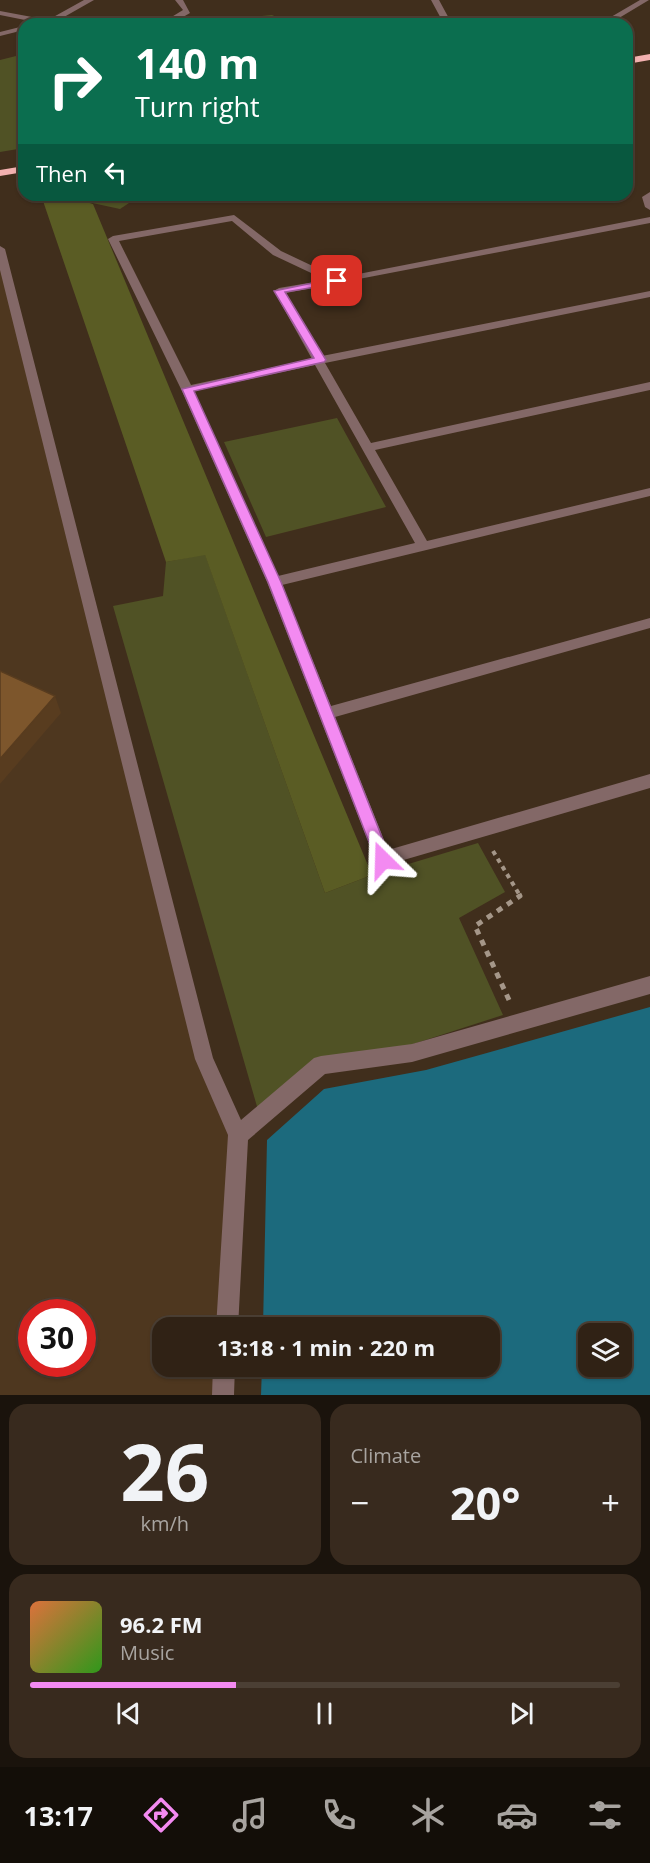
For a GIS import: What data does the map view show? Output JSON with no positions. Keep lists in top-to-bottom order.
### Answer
{
  "page": {
    "turn": ["140 m", "Turn right"],
    "then": "Then",
    "limit": "30",
    "trip": "13:18 · 1 min · 220 m",
    "tile": [
      ["26", "km/h"],
      "Climate"
    ],
    "heat": ["−", "20°", "+"],
    "song": ["96.2 FM", "Music"],
    "tabs": "13:17"
  }
}
